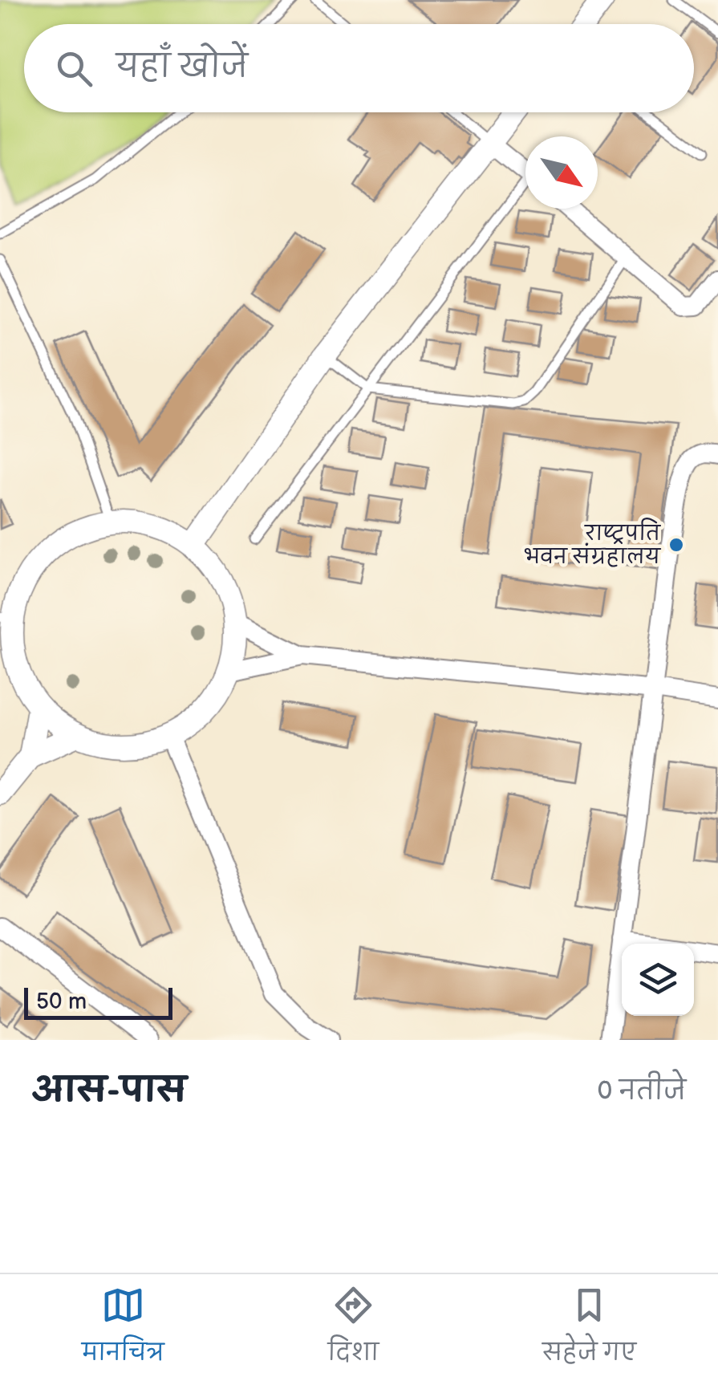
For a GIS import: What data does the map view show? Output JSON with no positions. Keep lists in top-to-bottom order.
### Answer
{
  "places": ["राष्ट्रपति भवन संग्रहालय"],
  "scale_bar": "50 m",
  "north": "bottom right",
  "page": {
    "search": "यहाँ खोजें",
    "scale": "50 m",
    "heading": ["आस-पास", "0 नतीजे"],
    "nav": ["मानचित्र", "दिशा", "सहेजे गए"]
  }
}
